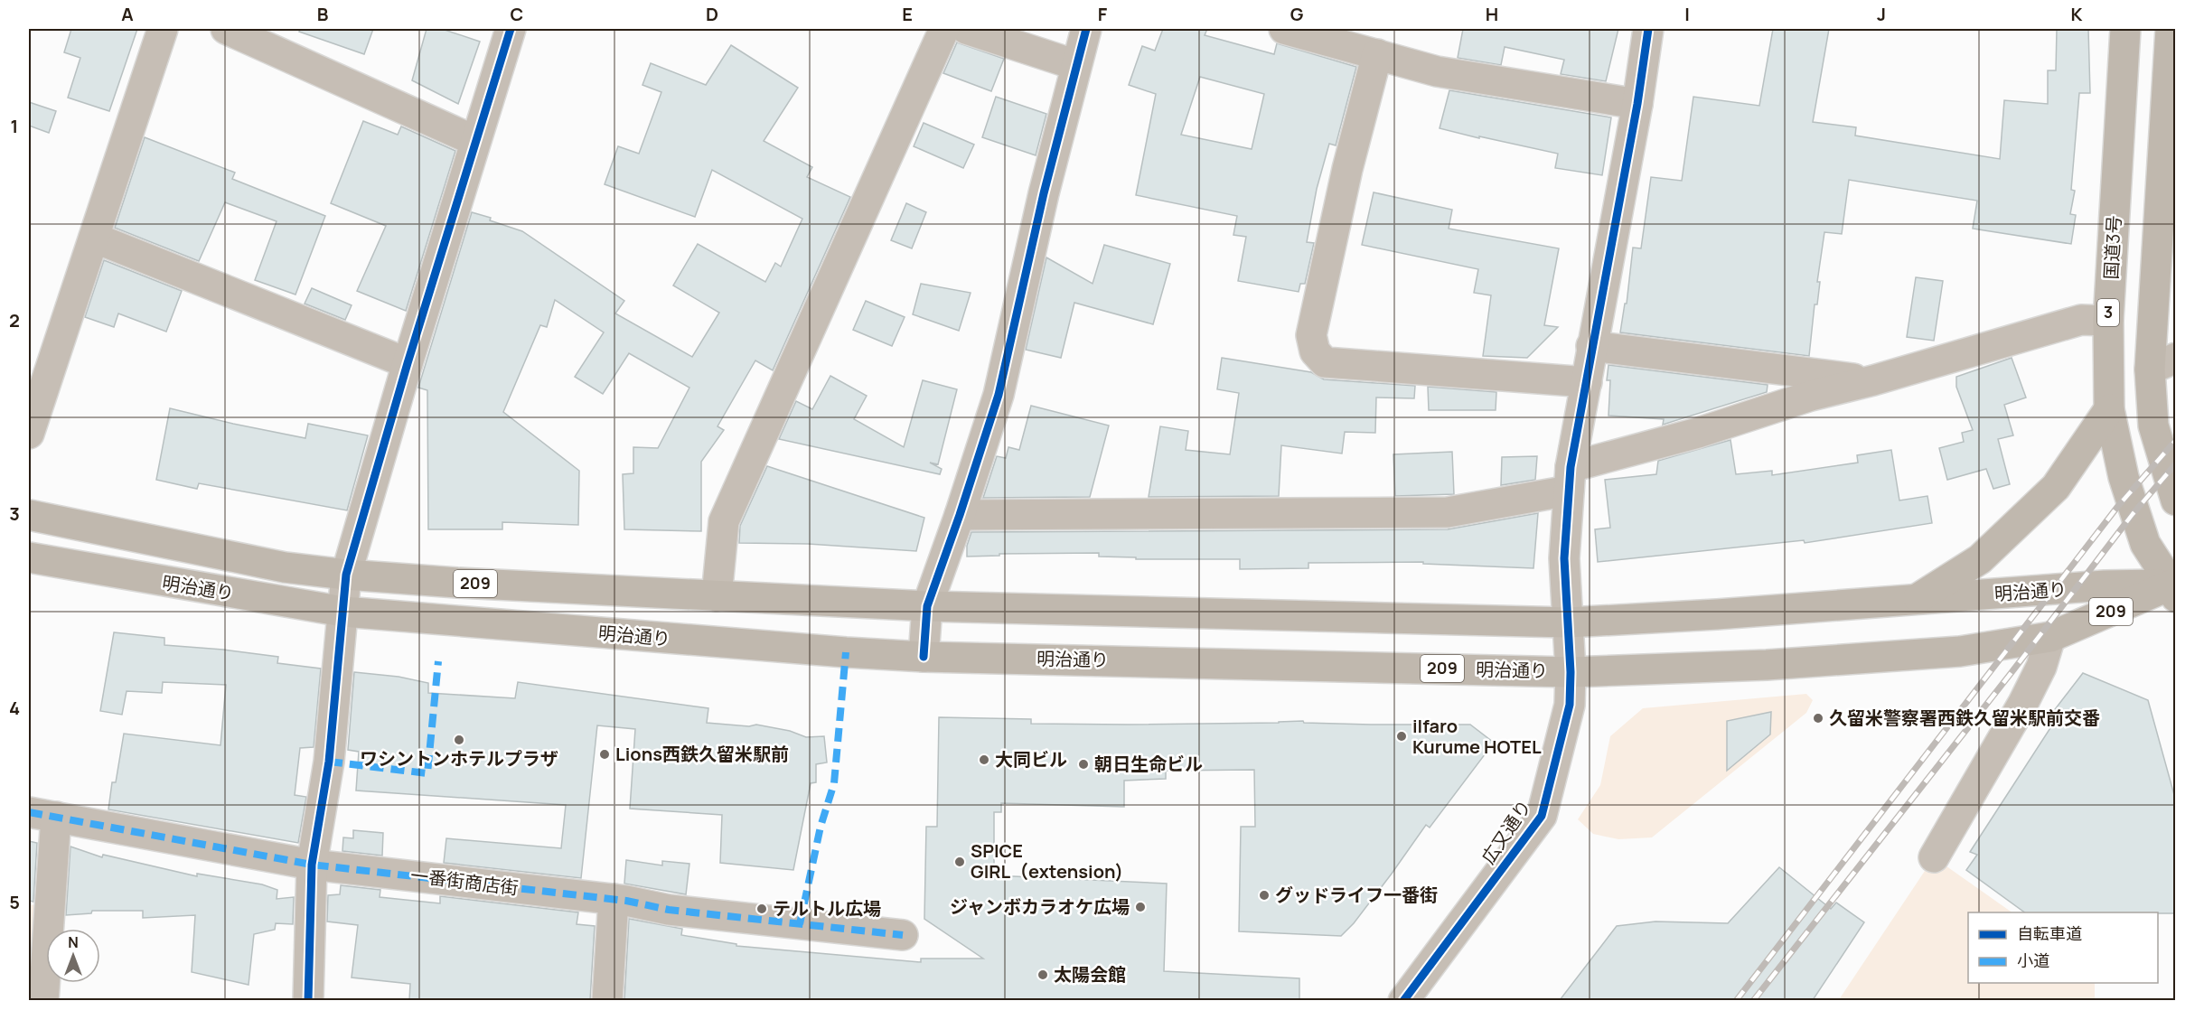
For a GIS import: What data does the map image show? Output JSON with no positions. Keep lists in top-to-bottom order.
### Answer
{
  "streets": {
    "highway": [
      "国道3号",
      "3",
      "209",
      "明治通り"
    ],
    "street": ["広又通り", "一番街商店街"]
  },
  "crossings": [
    ["国道3号", "明治通り"],
    ["明治通り", "広又通り"]
  ],
  "places": [
    "久留米警察署西鉄久留米駅前交番",
    "ilfaro Kurume HOTEL",
    "ワシントンホテルプラザ",
    "Lions西鉄久留米駅前",
    "大同ビル",
    "朝日生命ビル",
    "SPICE GIRL（extension)",
    "グッドライフ一番街",
    "ジャンボカラオケ広場",
    "テルトル広場",
    "太陽会館"
  ],
  "legend": ["自転車道", "小道"],
  "north": "top",
  "grid": {
    "columns": [
      "A",
      "B",
      "C",
      "D",
      "E",
      "F",
      "G",
      "H",
      "I",
      "J",
      "K"
    ],
    "rows": [
      "1",
      "2",
      "3",
      "4",
      "5"
    ]
  }
}
